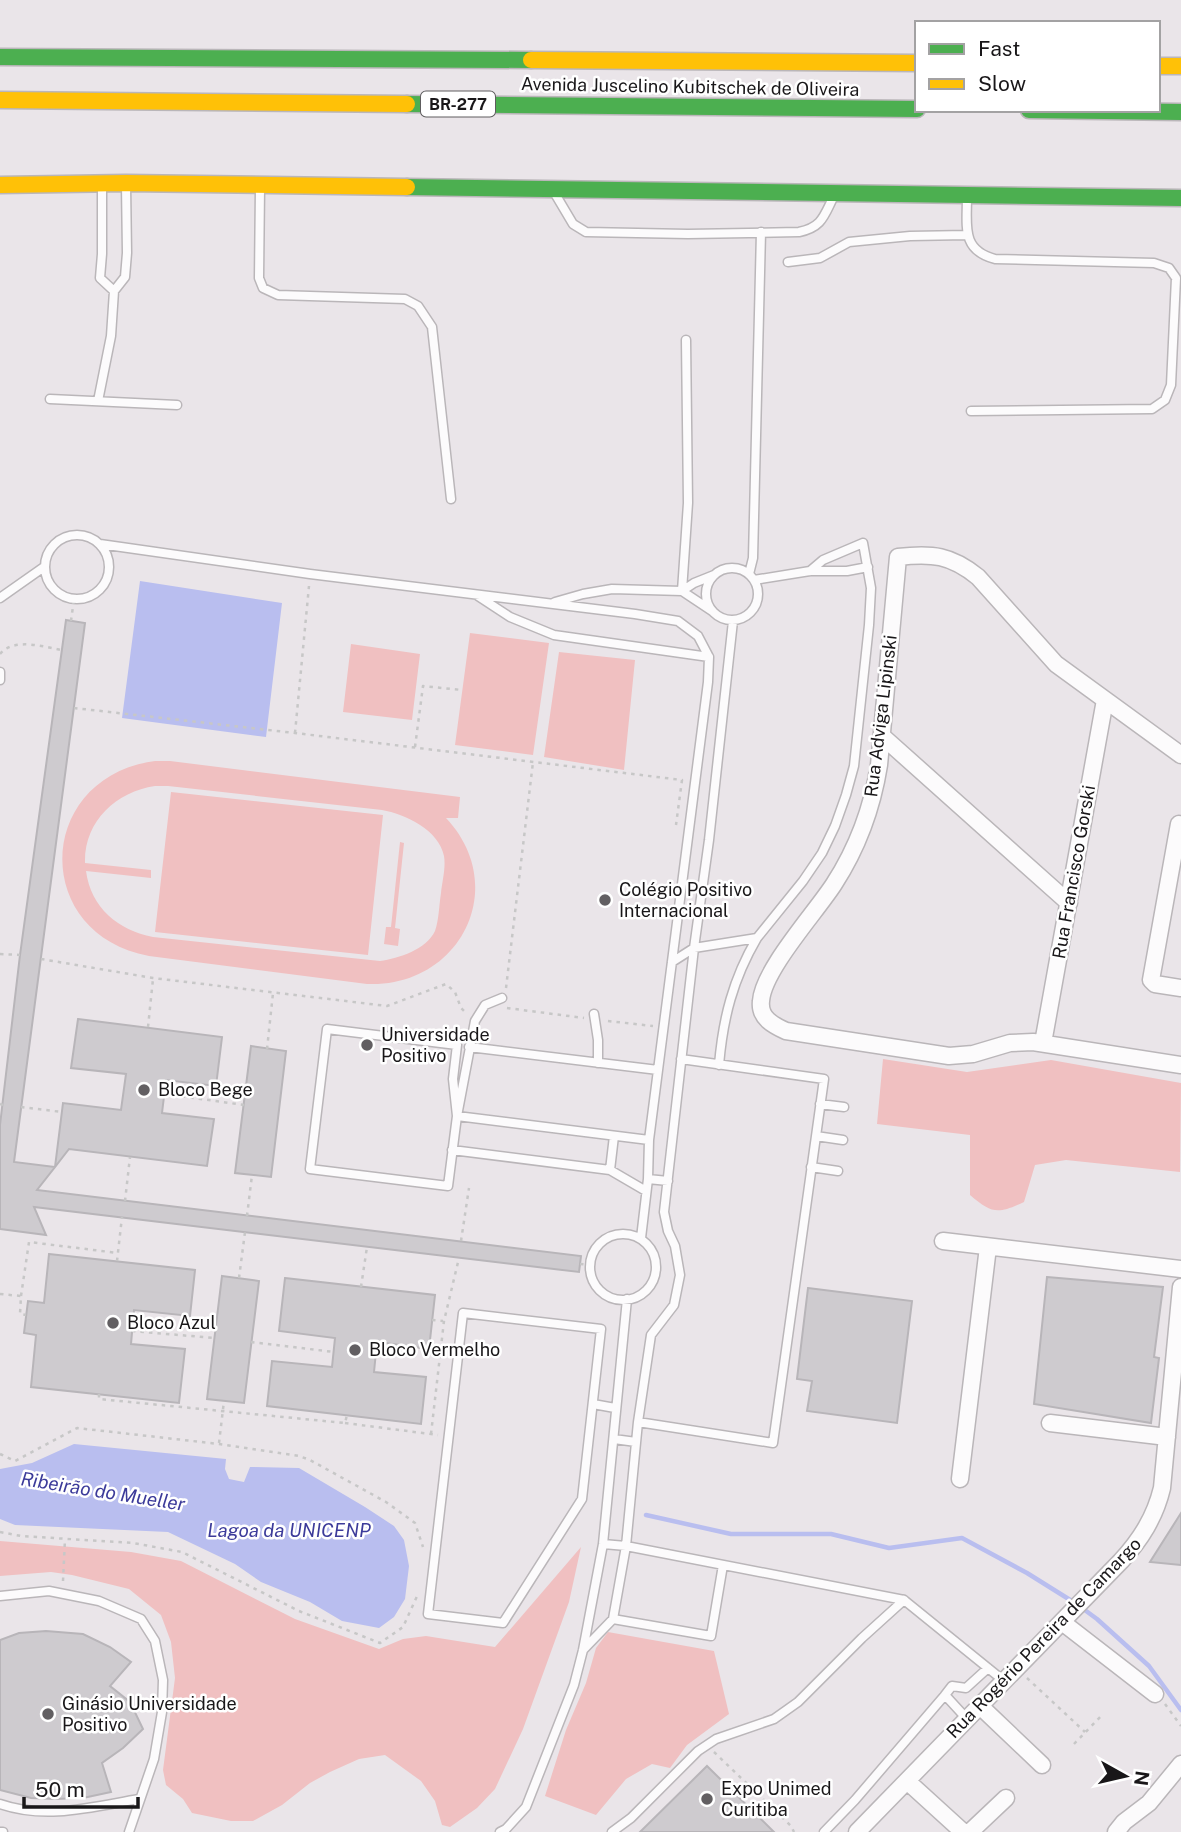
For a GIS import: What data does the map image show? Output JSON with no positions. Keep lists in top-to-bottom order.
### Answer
{
  "streets": {
    "main road": ["Avenida Juscelino Kubitschek de Oliveira", "BR-277"],
    "street": ["Rua Adviga Lipinski", "Rua Francisco Gorski", "Rua Rogério Pereira de Camargo"]
  },
  "crossings": [
    ["Rua Adviga Lipinski", "Rua Francisco Gorski"]
  ],
  "water": ["Ribeirão do Mueller", "Lagoa da UNICENP"],
  "places": [
    "Colégio Positivo Internacional",
    "Universidade Positivo",
    "Bloco Bege",
    "Bloco Azul",
    "Bloco Vermelho",
    "Ginásio Universidade Positivo",
    "Expo Unimed Curitiba"
  ],
  "legend": ["Fast", "Slow"],
  "scale_bar": "50 m",
  "north": "right"
}
